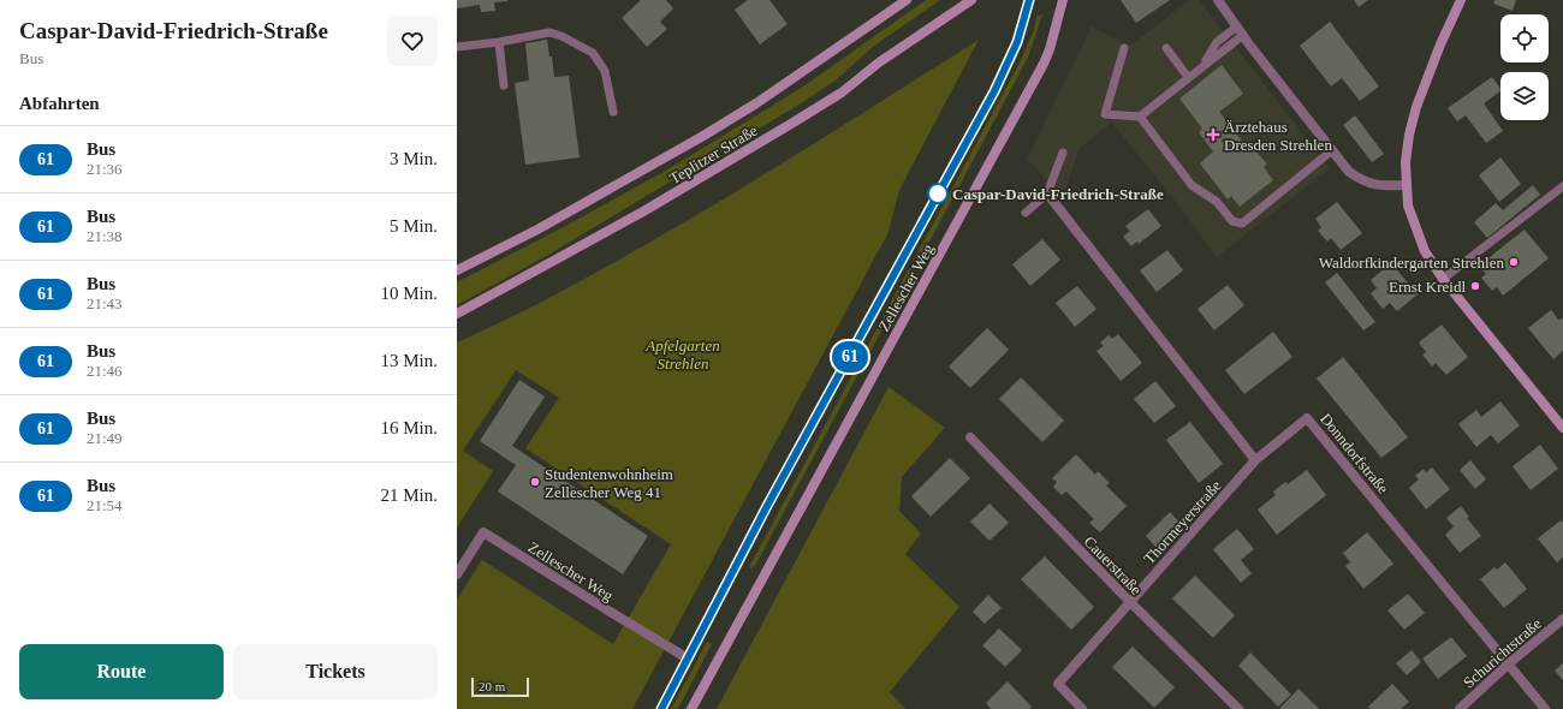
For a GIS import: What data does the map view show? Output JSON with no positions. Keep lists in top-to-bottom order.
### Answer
{
  "streets": {
    "main road": ["Teplitzer Straße", "Zellescher Weg"],
    "street": [
      "Donndorfstraße",
      "Thormeyerstraße",
      "Cauerstraße",
      "Schurichtstraße"
    ]
  },
  "crossings": [
    ["Donndorfstraße", "Thormeyerstraße"],
    ["Donndorfstraße", "Schurichtstraße"],
    ["Thormeyerstraße", "Cauerstraße"]
  ],
  "parks": ["Apfelgarten Strehlen"],
  "places": {
    "health": ["Ärztehaus Dresden Strehlen"],
    "other": [
      "Caspar-David-Friedrich-Straße",
      "Waldorfkindergarten Strehlen",
      "Ernst Kreidl",
      "Studentenwohnheim Zellescher Weg 41"
    ]
  },
  "lines": ["bus line 61"],
  "scale_bar": "20 m",
  "page": {
    "heading": [
      ["Caspar-David-Friedrich-Straße", "Bus"],
      "Abfahrten"
    ],
    "on_map": "61",
    "list": [
      {
        "mark": "61",
        "name": "Bus",
        "note": "21:36",
        "value": "3 Min."
      },
      {
        "mark": "61",
        "name": "Bus",
        "note": "21:38",
        "value": "5 Min."
      },
      {
        "mark": "61",
        "name": "Bus",
        "note": "21:43",
        "value": "10 Min."
      },
      {
        "mark": "61",
        "name": "Bus",
        "note": "21:46",
        "value": "13 Min."
      },
      {
        "mark": "61",
        "name": "Bus",
        "note": "21:49",
        "value": "16 Min."
      },
      {
        "mark": "61",
        "name": "Bus",
        "note": "21:54",
        "value": "21 Min."
      }
    ],
    "buttons": ["Route", "Tickets"],
    "scale": "20 m"
  }
}
